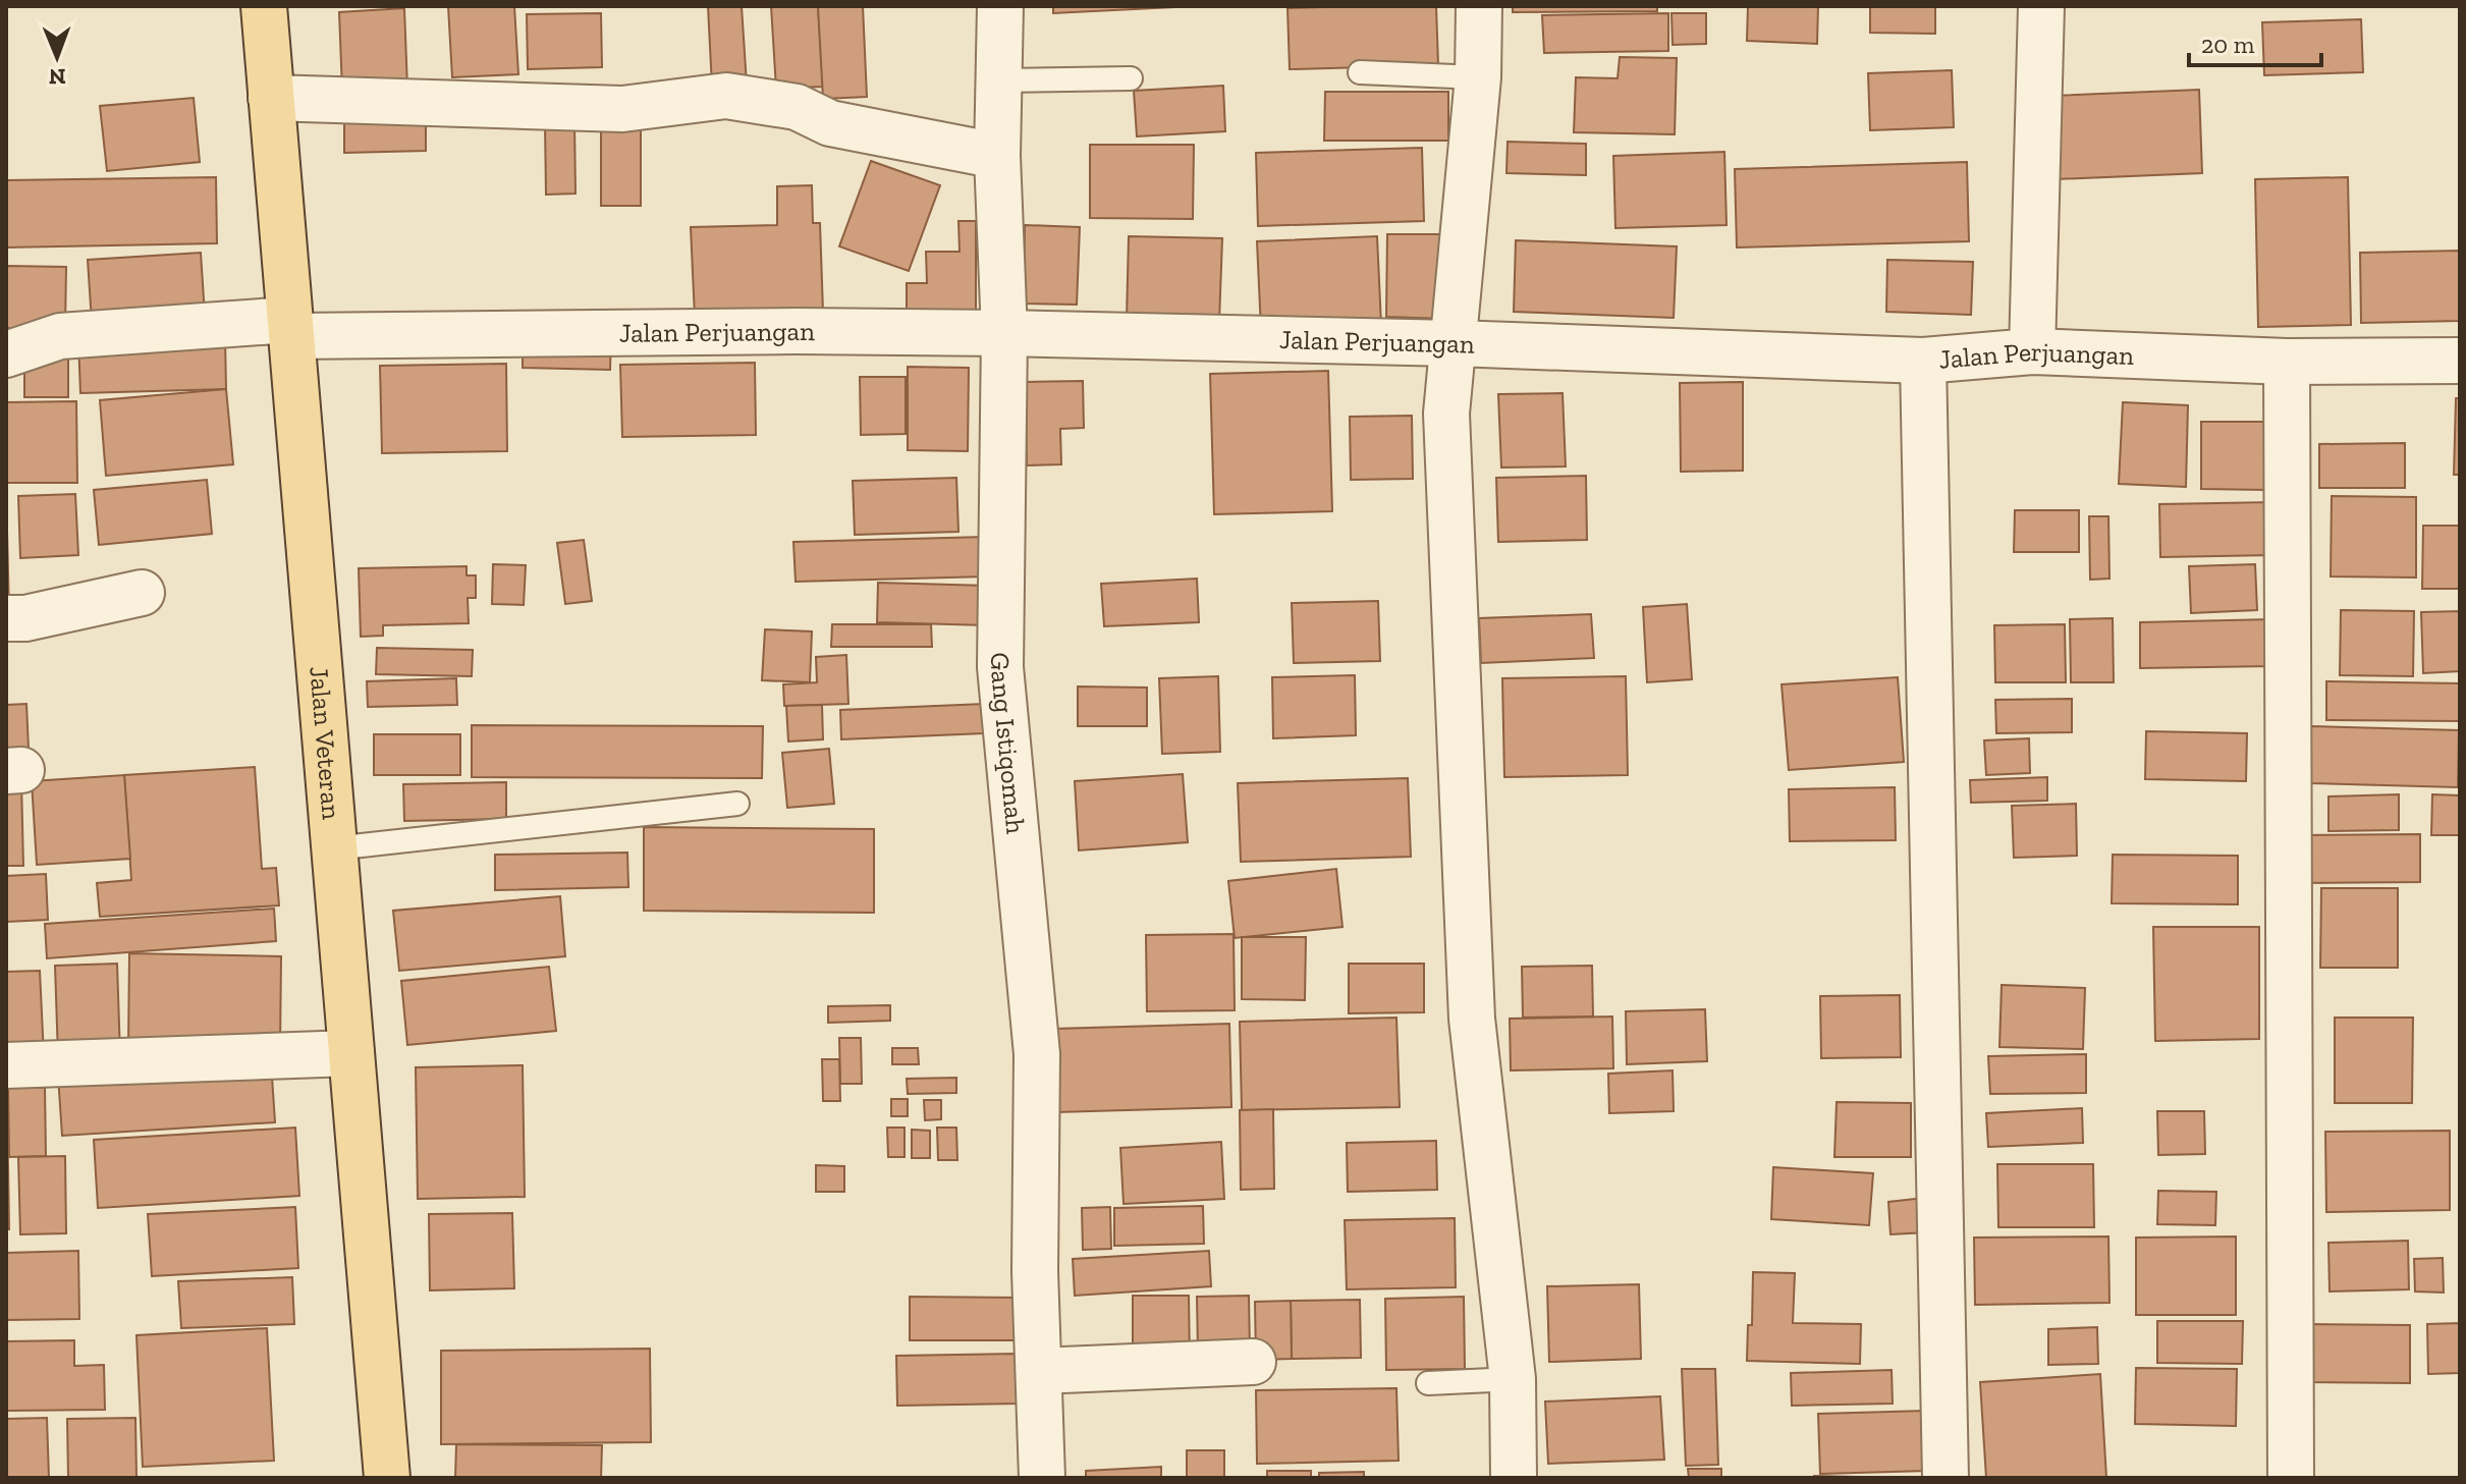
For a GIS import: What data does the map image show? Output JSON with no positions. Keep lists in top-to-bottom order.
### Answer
{
  "streets": {
    "main road": ["Jalan Veteran"],
    "street": ["Jalan Perjuangan", "Gang Istiqomah"]
  },
  "crossings": [
    ["Jalan Perjuangan", "Jalan Veteran"],
    ["Jalan Perjuangan", "Gang Istiqomah"]
  ],
  "scale_bar": "20 m",
  "north": "bottom"
}
